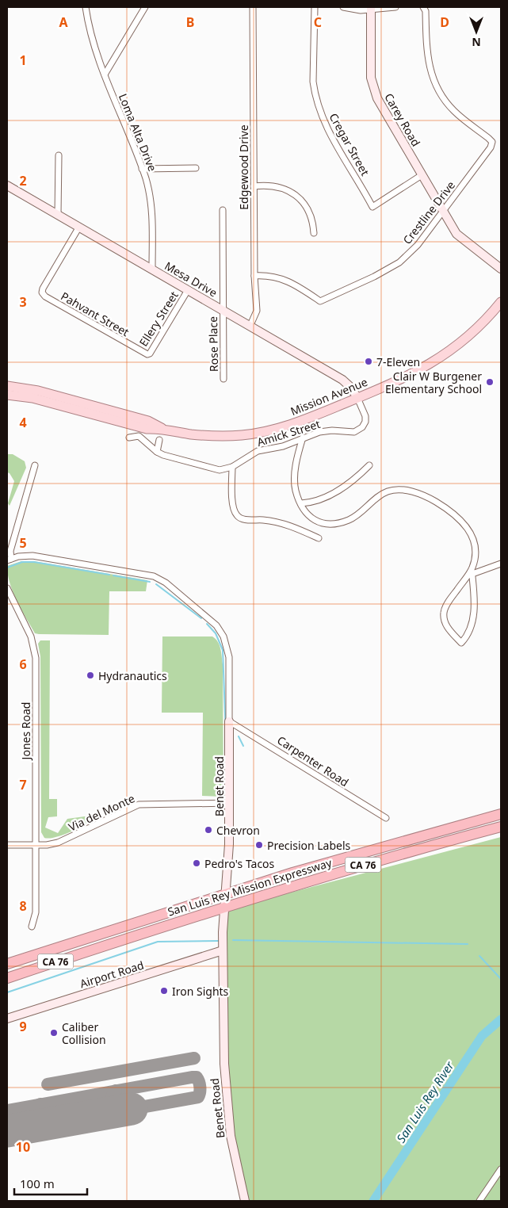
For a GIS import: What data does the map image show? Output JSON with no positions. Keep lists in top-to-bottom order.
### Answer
{
  "streets": {
    "highway": ["CA 76", "San Luis Rey Mission Expressway"],
    "main road": [
      "Carey Road",
      "Mesa Drive",
      "Mission Avenue",
      "Benet Road",
      "Airport Road"
    ],
    "street": [
      "Loma Alta Drive",
      "Cregar Street",
      "Edgewood Drive",
      "Crestline Drive",
      "Pahvant Street",
      "Ellery Street",
      "Rose Place",
      "Amick Street",
      "Jones Road",
      "Carpenter Road",
      "Via del Monte"
    ]
  },
  "crossings": [
    ["Carey Road", "Cregar Street"],
    ["Carey Road", "Crestline Drive"],
    ["Loma Alta Drive", "Mesa Drive"],
    ["Edgewood Drive", "Crestline Drive"],
    ["Edgewood Drive", "Mesa Drive"],
    ["Mesa Drive", "Pahvant Street"],
    ["Mesa Drive", "Ellery Street"],
    ["Mesa Drive", "Rose Place"],
    ["Mesa Drive", "Mission Avenue"],
    ["Mesa Drive", "Amick Street"],
    ["Pahvant Street", "Ellery Street"],
    ["Mission Avenue", "Amick Street"],
    ["Jones Road", "Via del Monte"],
    ["Carpenter Road", "Benet Road"],
    ["Benet Road", "Via del Monte"],
    ["Benet Road", "San Luis Rey Mission Expressway"],
    ["Benet Road", "Airport Road"]
  ],
  "water": ["San Luis Rey River"],
  "places": [
    "7-Eleven",
    "Clair W Burgener Elementary School",
    "Hydranautics",
    "Chevron",
    "Precision Labels",
    "Pedro's Tacos",
    "Iron Sights",
    "Caliber Collision"
  ],
  "scale_bar": "100 m",
  "north": "bottom",
  "grid": {
    "columns": [
      "A",
      "B",
      "C",
      "D"
    ],
    "rows": [
      "1",
      "2",
      "3",
      "4",
      "5",
      "6",
      "7",
      "8",
      "9",
      "10"
    ]
  }
}
